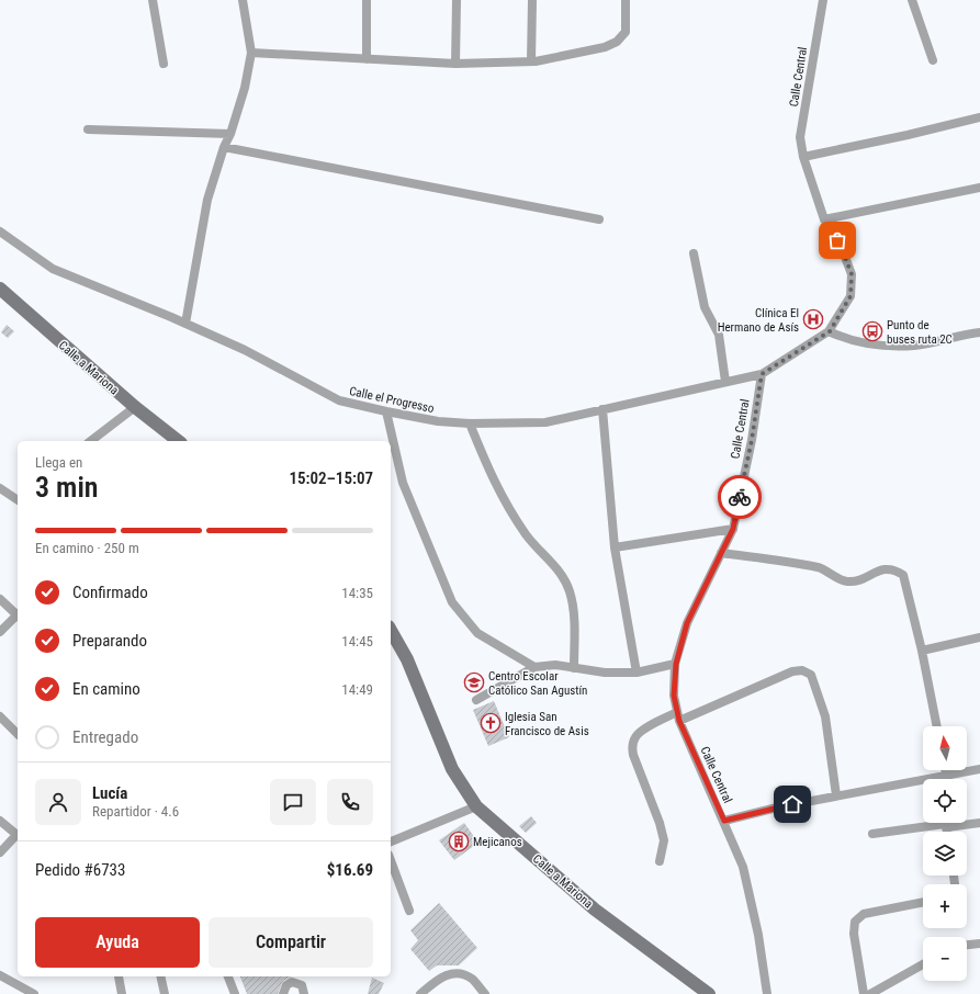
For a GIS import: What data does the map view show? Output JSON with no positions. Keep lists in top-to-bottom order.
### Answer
{
  "streets": {
    "main road": ["Calle a Mariona"],
    "street": ["Calle Central", "Calle el Progresso"]
  },
  "crossings": [
    ["Calle Central", "Calle el Progresso"]
  ],
  "places": {
    "hospital": ["Clínica El Hermano de Asís"],
    "bus stop": ["Punto de buses ruta 2C"],
    "school or university": ["Centro Escolar Católico San Agustín"],
    "church": ["Iglesia San Francisco de Asis"],
    "building": ["Mejicanos"]
  },
  "north": "top",
  "page": {
    "heading": ["3 min", "Llega en", "15:02–15:07"],
    "panel": [
      "Lucía",
      "Repartidor · 4.6",
      "Pedido #6733",
      "$16.69"
    ],
    "bar": "En camino · 250 m",
    "list": [
      ["Confirmado", "14:35"],
      ["Preparando", "14:45"],
      ["En camino", "14:49"],
      "Entregado"
    ],
    "map_buttons": ["+", "−"],
    "buttons": ["Ayuda", "Compartir"]
  }
}
